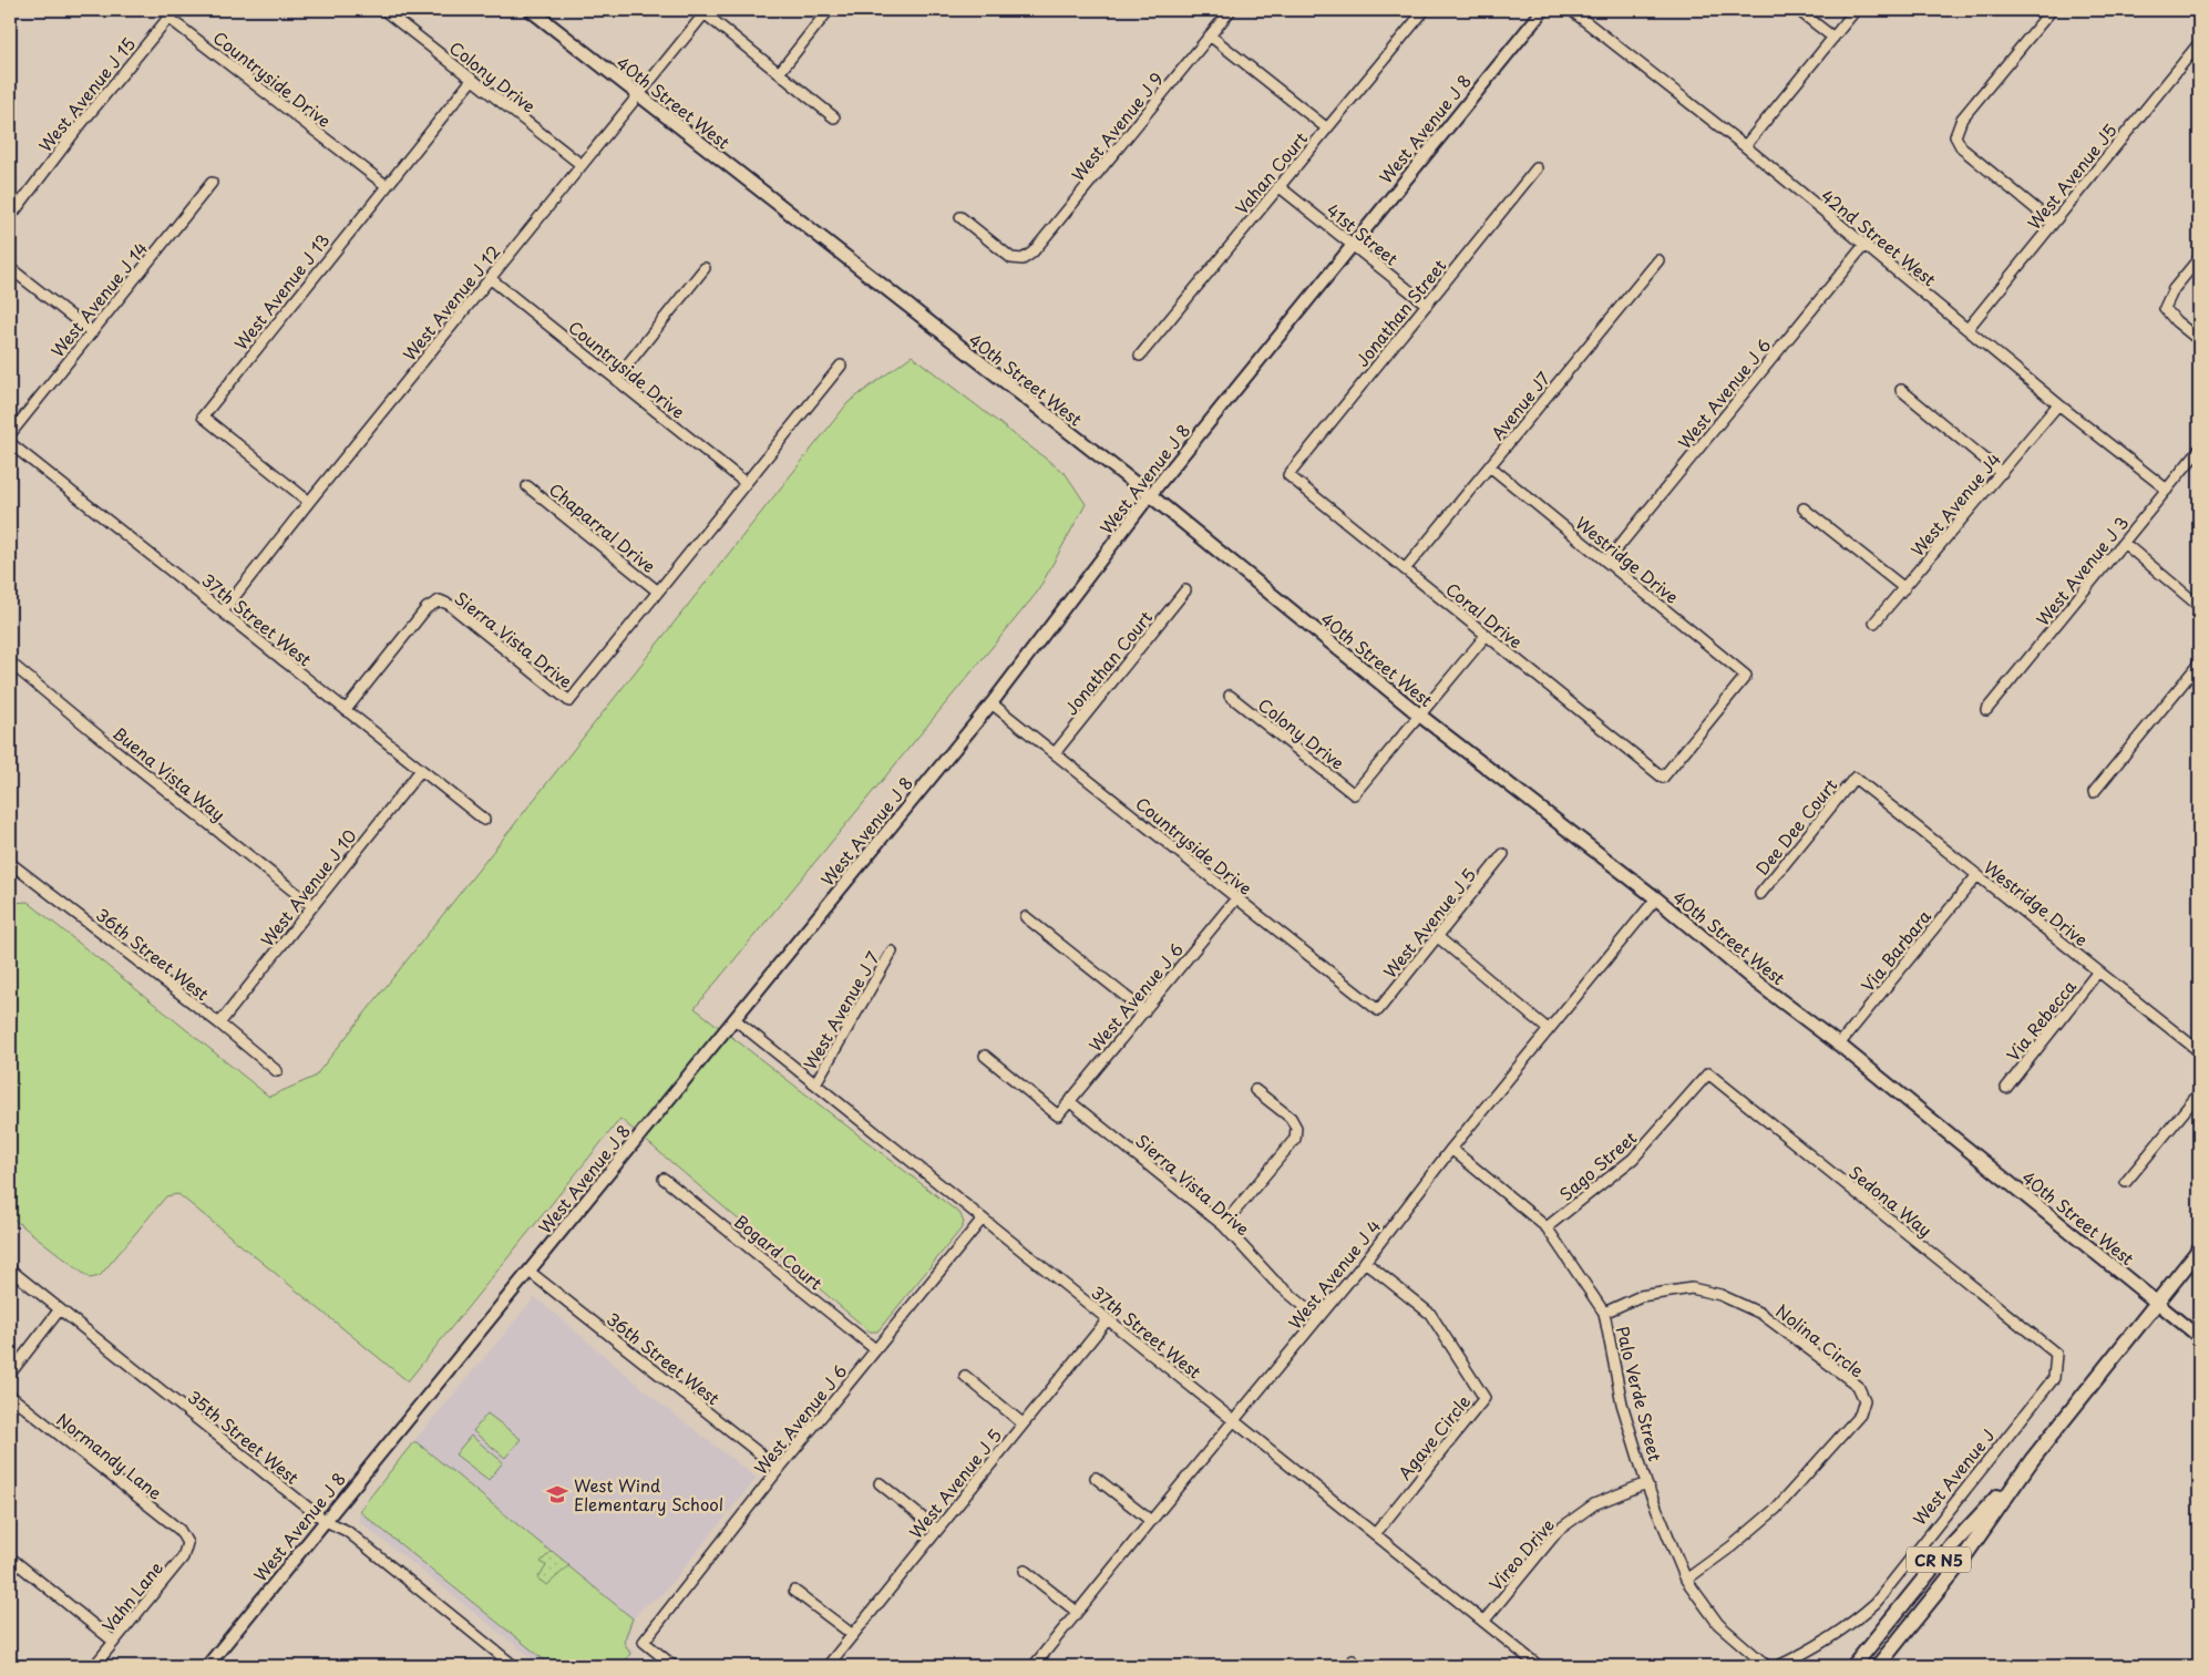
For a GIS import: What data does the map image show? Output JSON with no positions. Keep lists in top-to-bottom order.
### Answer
{
  "streets": {
    "main road": ["40th Street West", "CR N5"],
    "street": [
      "Colony Drive",
      "Countryside Drive",
      "West Avenue J 15",
      "West Avenue J 9",
      "West Avenue J 8",
      "Vahan Court",
      "West Avenue J5",
      "41st Street",
      "42nd Street West",
      "West Avenue J 13",
      "West Avenue J 14",
      "West Avenue J 12",
      "Jonathan Street",
      "West Avenue J 6",
      "Avenue J7",
      "West Avenue J4",
      "Chaparral Drive",
      "Westridge Drive",
      "West Avenue J 3",
      "Coral Drive",
      "37th Street West",
      "Sierra Vista Drive",
      "Jonathan Court",
      "Buena Vista Way",
      "Dee Dee Court",
      "West Avenue J 10",
      "West Avenue J 5",
      "Via Barbara",
      "36th Street West",
      "West Avenue J 7",
      "Via Rebecca",
      "Sago Street",
      "Sedona Way",
      "Bogard Court",
      "West Avenue J 4",
      "Nolina Circle",
      "Palo Verde Street",
      "35th Street West",
      "Agave Circle",
      "Normandy Lane",
      "West Avenue J",
      "Vireo Drive",
      "Vahn Lane"
    ]
  },
  "crossings": [
    ["Colony Drive", "40th Street West"],
    ["Colony Drive", "West Avenue J 13"],
    ["Colony Drive", "West Avenue J 12"],
    ["Countryside Drive", "West Avenue J 15"],
    ["Countryside Drive", "West Avenue J 8"],
    ["Countryside Drive", "West Avenue J 13"],
    ["Countryside Drive", "West Avenue J 12"],
    ["Countryside Drive", "West Avenue J 6"],
    ["Countryside Drive", "Jonathan Court"],
    ["Countryside Drive", "West Avenue J 5"],
    ["40th Street West", "West Avenue J 8"],
    ["40th Street West", "West Avenue J 12"],
    ["40th Street West", "Via Barbara"],
    ["40th Street West", "West Avenue J 4"],
    ["West Avenue J 8", "41st Street"],
    ["West Avenue J 8", "37th Street West"],
    ["West Avenue J 8", "36th Street West"],
    ["West Avenue J 8", "35th Street West"],
    ["Vahan Court", "41st Street"],
    ["West Avenue J5", "42nd Street West"],
    ["41st Street", "Jonathan Street"],
    ["42nd Street West", "West Avenue J 6"],
    ["42nd Street West", "West Avenue J4"],
    ["42nd Street West", "West Avenue J 3"],
    ["West Avenue J 13", "West Avenue J 12"],
    ["West Avenue J 12", "37th Street West"],
    ["Jonathan Street", "Coral Drive"],
    ["West Avenue J 6", "Westridge Drive"],
    ["West Avenue J 6", "37th Street West"],
    ["West Avenue J 6", "Sierra Vista Drive"],
    ["West Avenue J 6", "36th Street West"],
    ["West Avenue J 6", "Bogard Court"],
    ["Avenue J7", "Westridge Drive"],
    ["Avenue J7", "Coral Drive"],
    ["Chaparral Drive", "Sierra Vista Drive"],
    ["Westridge Drive", "Coral Drive"],
    ["Westridge Drive", "Dee Dee Court"],
    ["Westridge Drive", "Via Barbara"],
    ["Westridge Drive", "Via Rebecca"],
    ["37th Street West", "Sierra Vista Drive"],
    ["37th Street West", "West Avenue J 10"],
    ["37th Street West", "West Avenue J 5"],
    ["37th Street West", "West Avenue J 7"],
    ["37th Street West", "West Avenue J 4"],
    ["37th Street West", "Agave Circle"],
    ["37th Street West", "Vireo Drive"],
    ["Sierra Vista Drive", "West Avenue J 4"],
    ["Buena Vista Way", "West Avenue J 10"],
    ["West Avenue J 10", "36th Street West"],
    ["Sago Street", "Sedona Way"],
    ["Sago Street", "Palo Verde Street"],
    ["Sedona Way", "West Avenue J"],
    ["West Avenue J 4", "Palo Verde Street"],
    ["West Avenue J 4", "Agave Circle"],
    ["Nolina Circle", "Palo Verde Street"],
    ["Palo Verde Street", "Vireo Drive"],
    ["Normandy Lane", "Vahn Lane"]
  ],
  "places": {
    "school or university": ["West Wind Elementary School"]
  }
}
